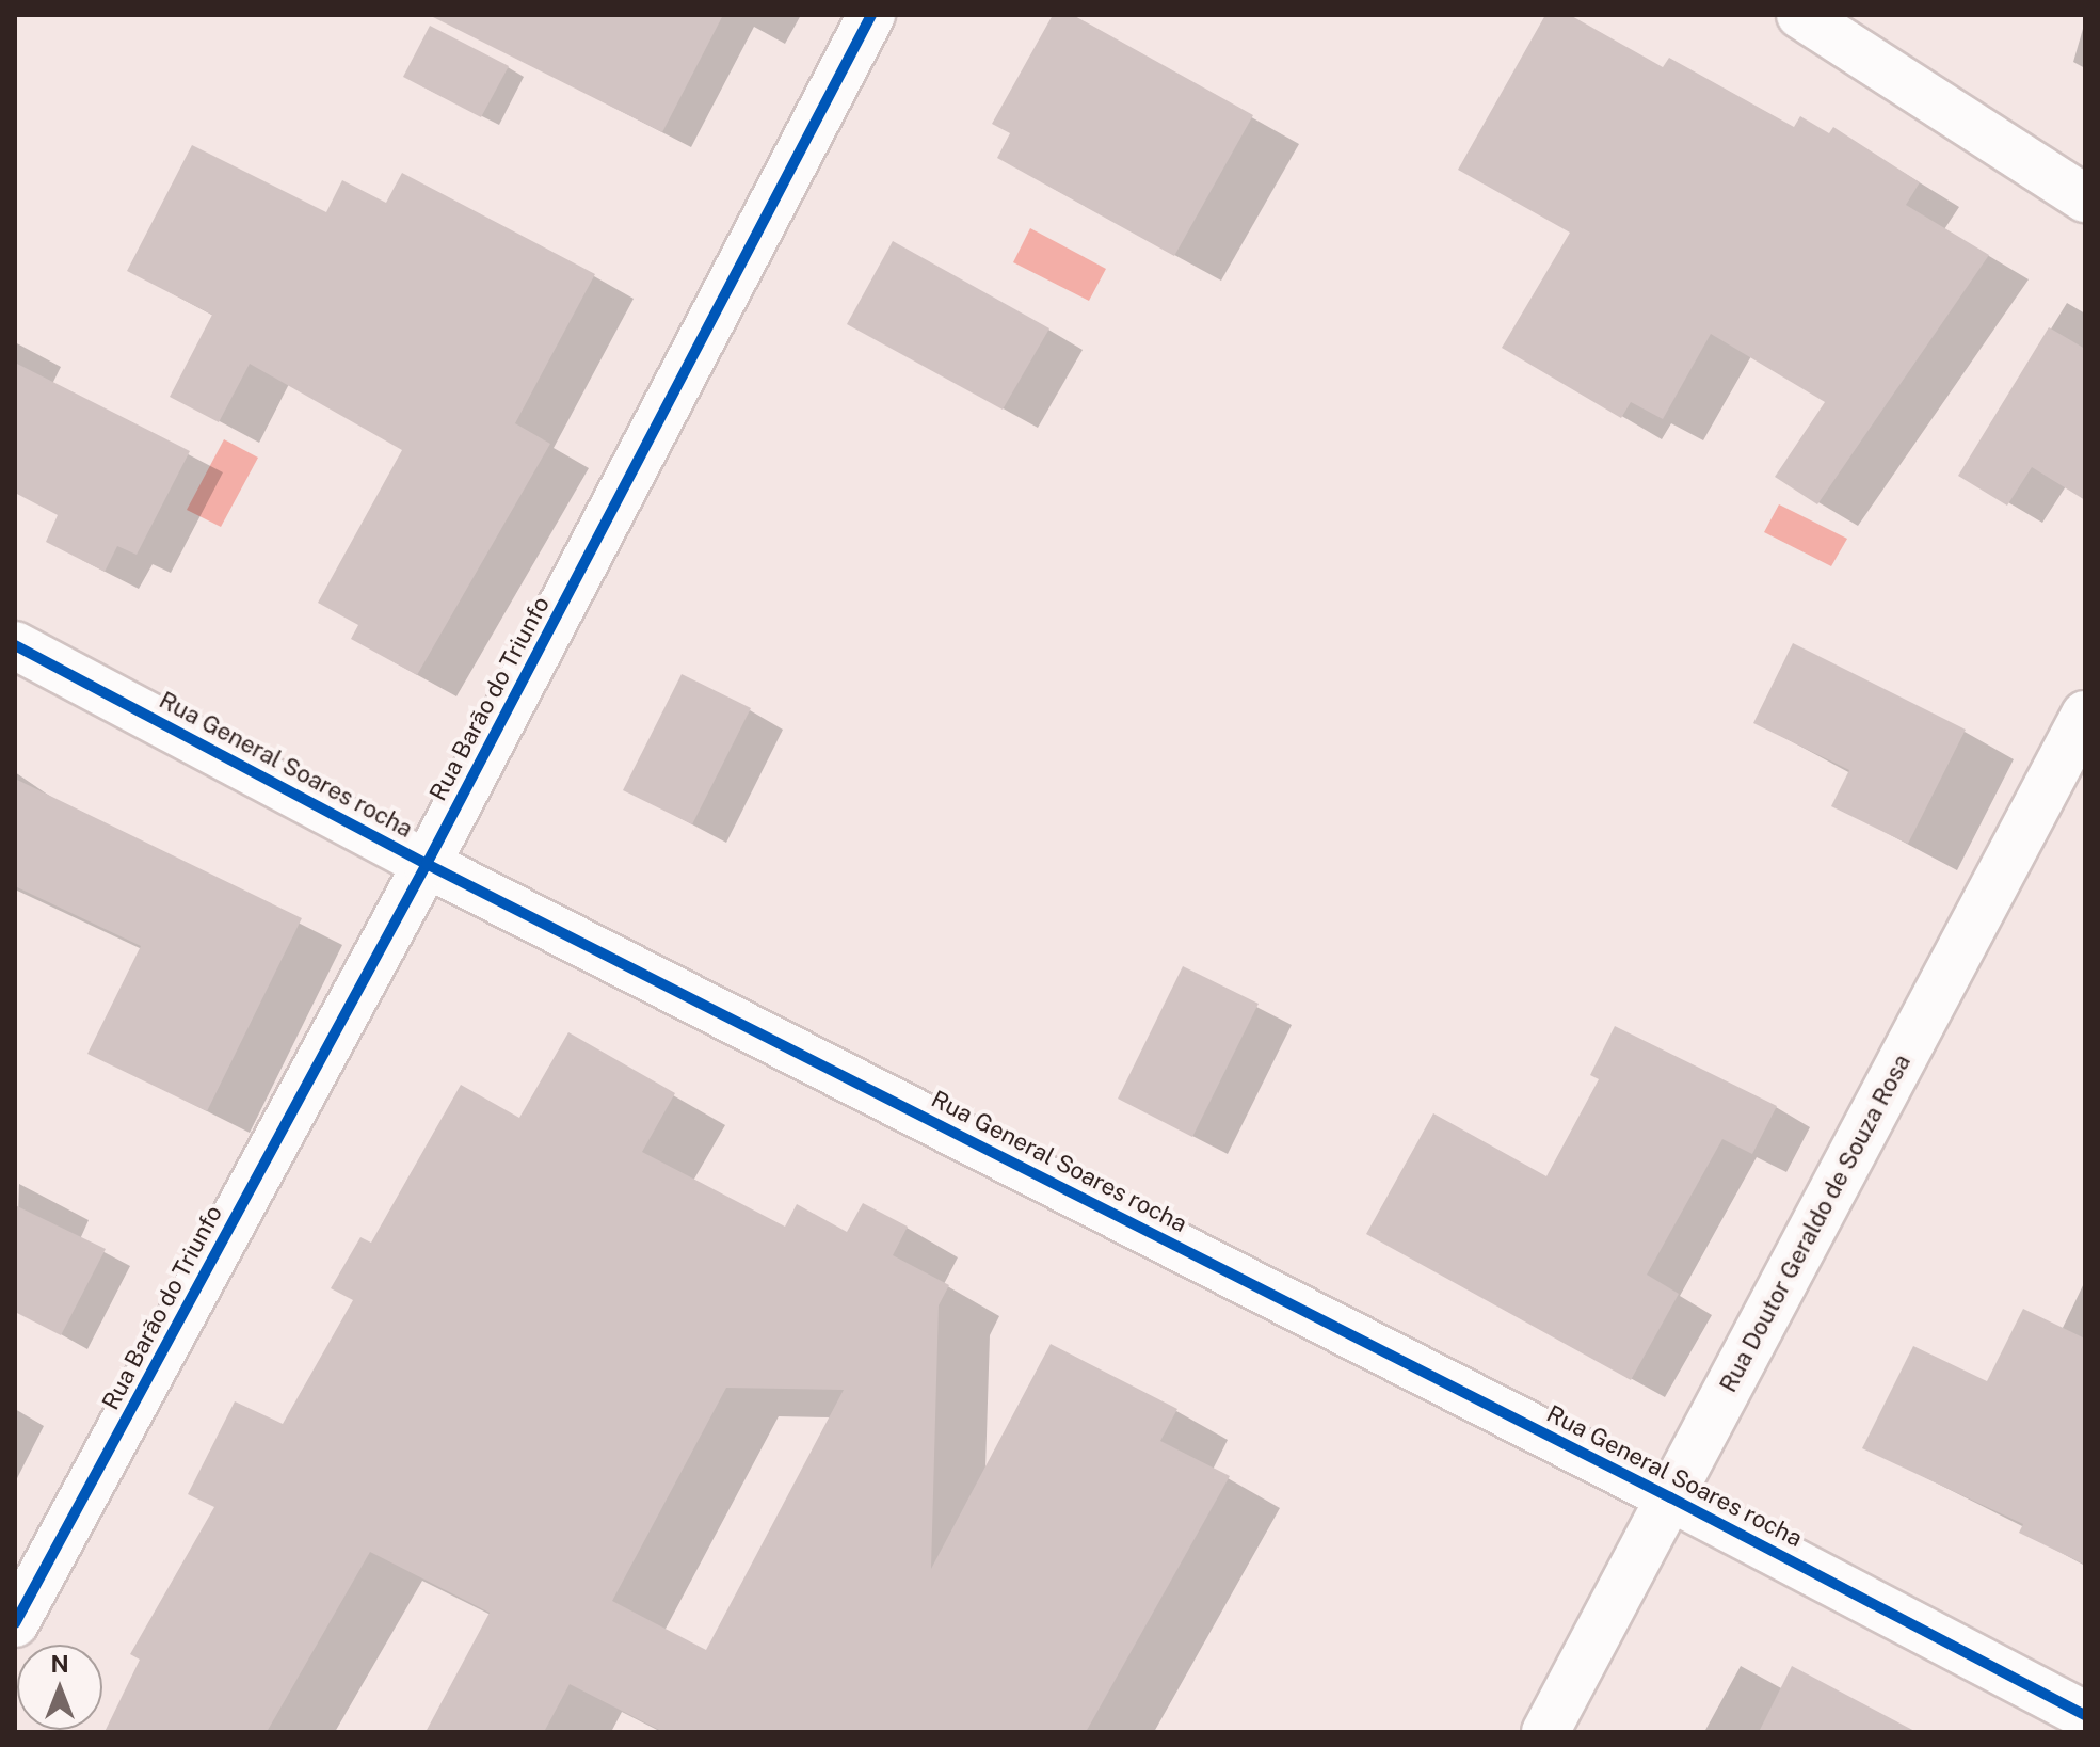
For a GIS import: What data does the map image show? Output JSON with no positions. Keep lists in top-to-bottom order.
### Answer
{
  "streets": {
    "street": ["Rua Barão do Triunfo", "Rua General Soares rocha", "Rua Doutor Geraldo de Souza Rosa"]
  },
  "crossings": [
    ["Rua Barão do Triunfo", "Rua General Soares rocha"],
    ["Rua General Soares rocha", "Rua Doutor Geraldo de Souza Rosa"]
  ],
  "north": "top"
}
